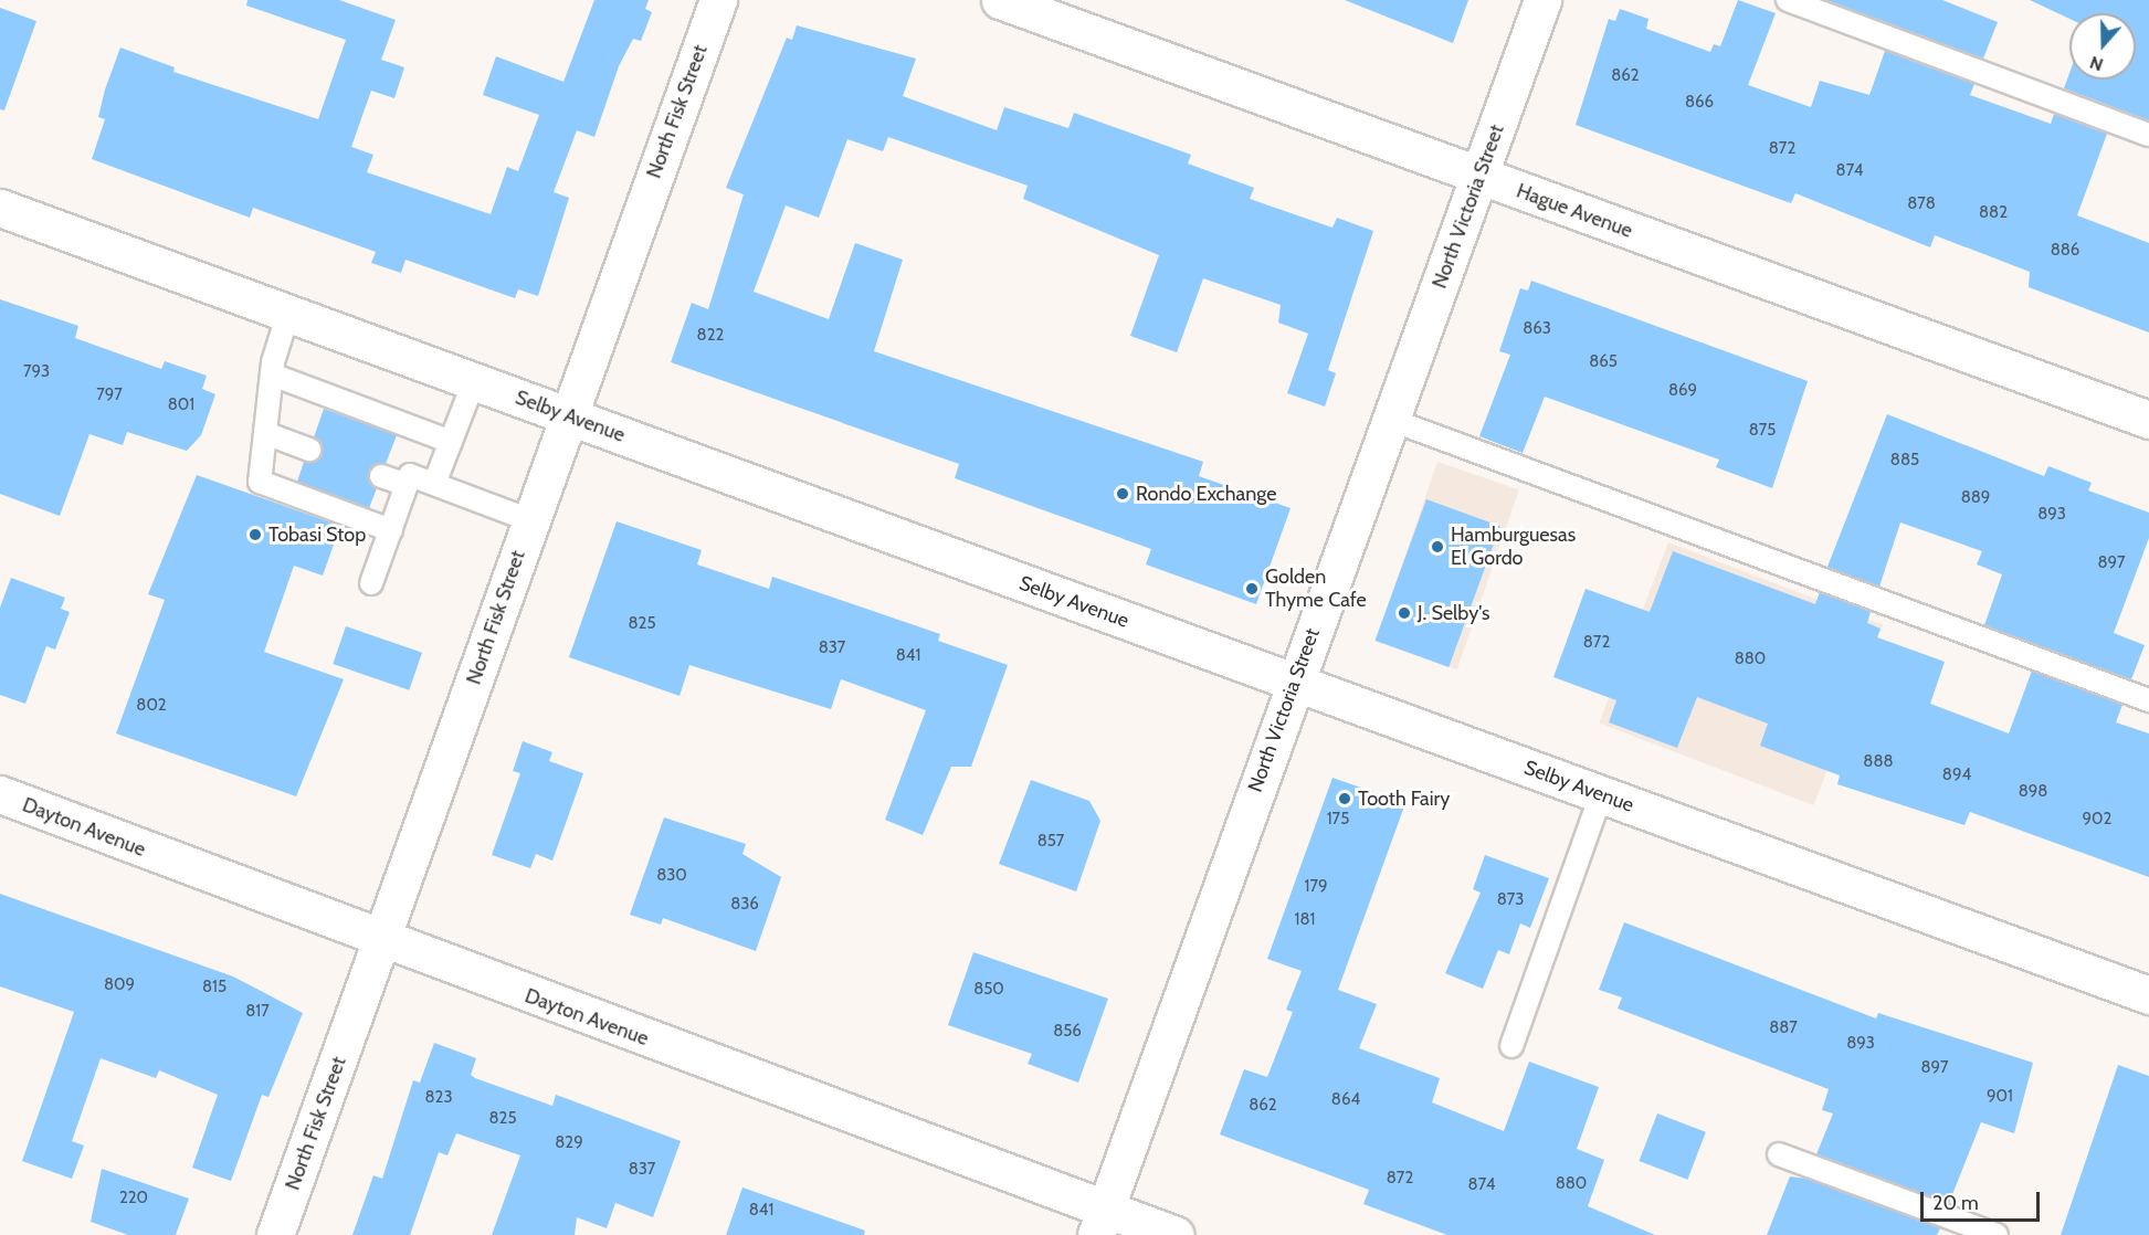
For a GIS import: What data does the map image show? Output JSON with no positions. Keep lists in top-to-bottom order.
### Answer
{
  "streets": {
    "street": [
      "North Fisk Street",
      "North Victoria Street",
      "Hague Avenue",
      "Selby Avenue",
      "Dayton Avenue"
    ]
  },
  "crossings": [
    ["North Fisk Street", "Selby Avenue"],
    ["North Fisk Street", "Dayton Avenue"],
    ["North Victoria Street", "Hague Avenue"],
    ["North Victoria Street", "Selby Avenue"],
    ["North Victoria Street", "Dayton Avenue"]
  ],
  "places": [
    "Rondo Exchange",
    "Tobasi Stop",
    "Hamburguesas El Gordo",
    "Golden Thyme Cafe",
    "J. Selby's",
    "Tooth Fairy"
  ],
  "house_numbers": [
    "862",
    "866",
    "872",
    "874",
    "878",
    "882",
    "886",
    "863",
    "822",
    "865",
    "793",
    "869",
    "797",
    "801",
    "875",
    "885",
    "889",
    "893",
    "897",
    "825",
    "872",
    "837",
    "841",
    "880",
    "802",
    "888",
    "894",
    "898",
    "175",
    "902",
    "857",
    "830",
    "179",
    "873",
    "836",
    "181",
    "809",
    "815",
    "850",
    "817",
    "887",
    "856",
    "893",
    "897",
    "901",
    "823",
    "864",
    "862",
    "825",
    "829",
    "837",
    "872",
    "880",
    "874",
    "220",
    "841"
  ],
  "scale_bar": "20 m",
  "north": "bottom"
}
